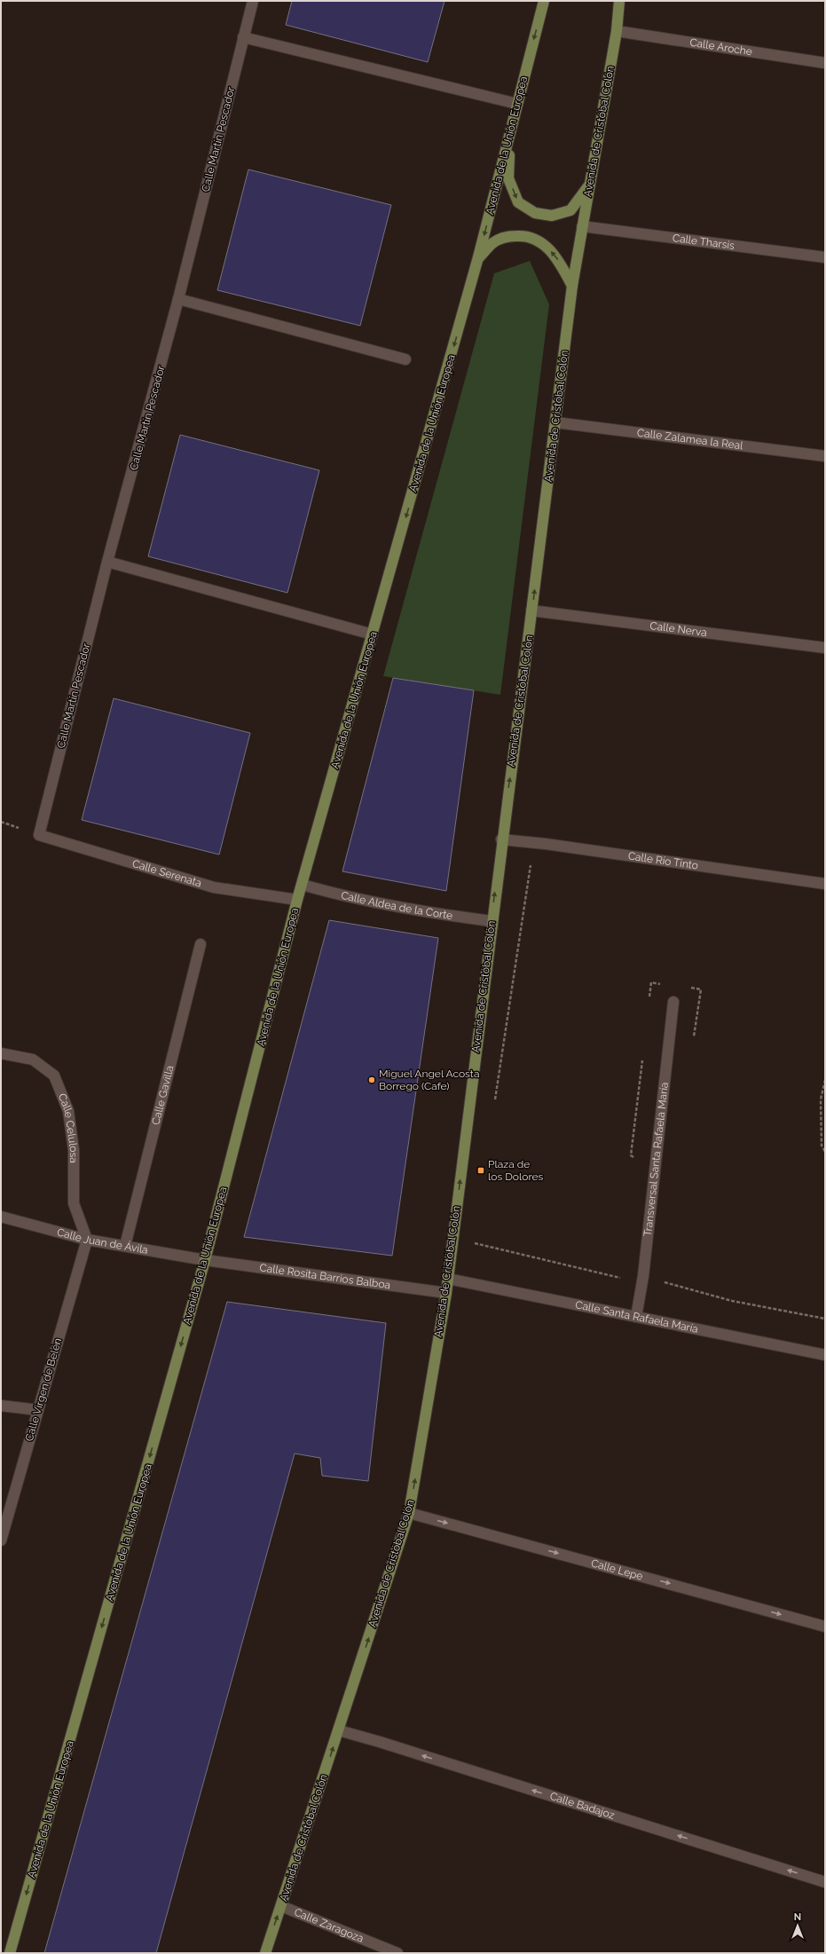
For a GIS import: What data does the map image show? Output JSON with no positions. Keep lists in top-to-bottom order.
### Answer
{
  "streets": {
    "main road": ["Avenida de Cristóbal Colón", "Avenida de la Unión Europea"],
    "street": [
      "Calle Aroche",
      "Calle Martín Pescador",
      "Calle Tharsis",
      "Calle Zalamea la Real",
      "Calle Nerva",
      "Calle Río Tinto",
      "Calle Serenata",
      "Calle Aldea de la Corte",
      "Calle Gavilla",
      "Calle Celulosa",
      "Transversal Santa Rafaela María",
      "Calle Juan de Ávila",
      "Calle Rosita Barrios Balboa",
      "Calle Santa Rafaela María",
      "Calle Virgen de Belén",
      "Calle Lepe",
      "Calle Badajoz",
      "Calle Zaragoza"
    ]
  },
  "crossings": [
    ["Calle Aroche", "Avenida de Cristóbal Colón"],
    ["Avenida de Cristóbal Colón", "Calle Tharsis"],
    ["Avenida de Cristóbal Colón", "Calle Zalamea la Real"],
    ["Avenida de Cristóbal Colón", "Calle Nerva"],
    ["Avenida de Cristóbal Colón", "Calle Río Tinto"],
    ["Avenida de Cristóbal Colón", "Calle Aldea de la Corte"],
    ["Avenida de Cristóbal Colón", "Calle Rosita Barrios Balboa"],
    ["Avenida de Cristóbal Colón", "Calle Santa Rafaela María"],
    ["Avenida de Cristóbal Colón", "Calle Lepe"],
    ["Avenida de Cristóbal Colón", "Calle Badajoz"],
    ["Avenida de Cristóbal Colón", "Calle Zaragoza"],
    ["Calle Martín Pescador", "Calle Serenata"],
    ["Avenida de la Unión Europea", "Calle Serenata"],
    ["Avenida de la Unión Europea", "Calle Aldea de la Corte"],
    ["Avenida de la Unión Europea", "Calle Juan de Ávila"],
    ["Avenida de la Unión Europea", "Calle Rosita Barrios Balboa"],
    ["Calle Gavilla", "Calle Juan de Ávila"],
    ["Calle Celulosa", "Calle Juan de Ávila"],
    ["Calle Celulosa", "Calle Virgen de Belén"],
    ["Transversal Santa Rafaela María", "Calle Santa Rafaela María"],
    ["Calle Juan de Ávila", "Calle Rosita Barrios Balboa"],
    ["Calle Juan de Ávila", "Calle Virgen de Belén"]
  ],
  "one_way": [
    "Avenida de Cristóbal Colón",
    "Avenida de la Unión Europea",
    "Calle Lepe",
    "Calle Badajoz"
  ],
  "places": {
    "other": ["Miguel Angel Acosta Borrego (Cafe)"],
    "transit": ["Plaza de los Dolores"]
  },
  "north": "top"
}
